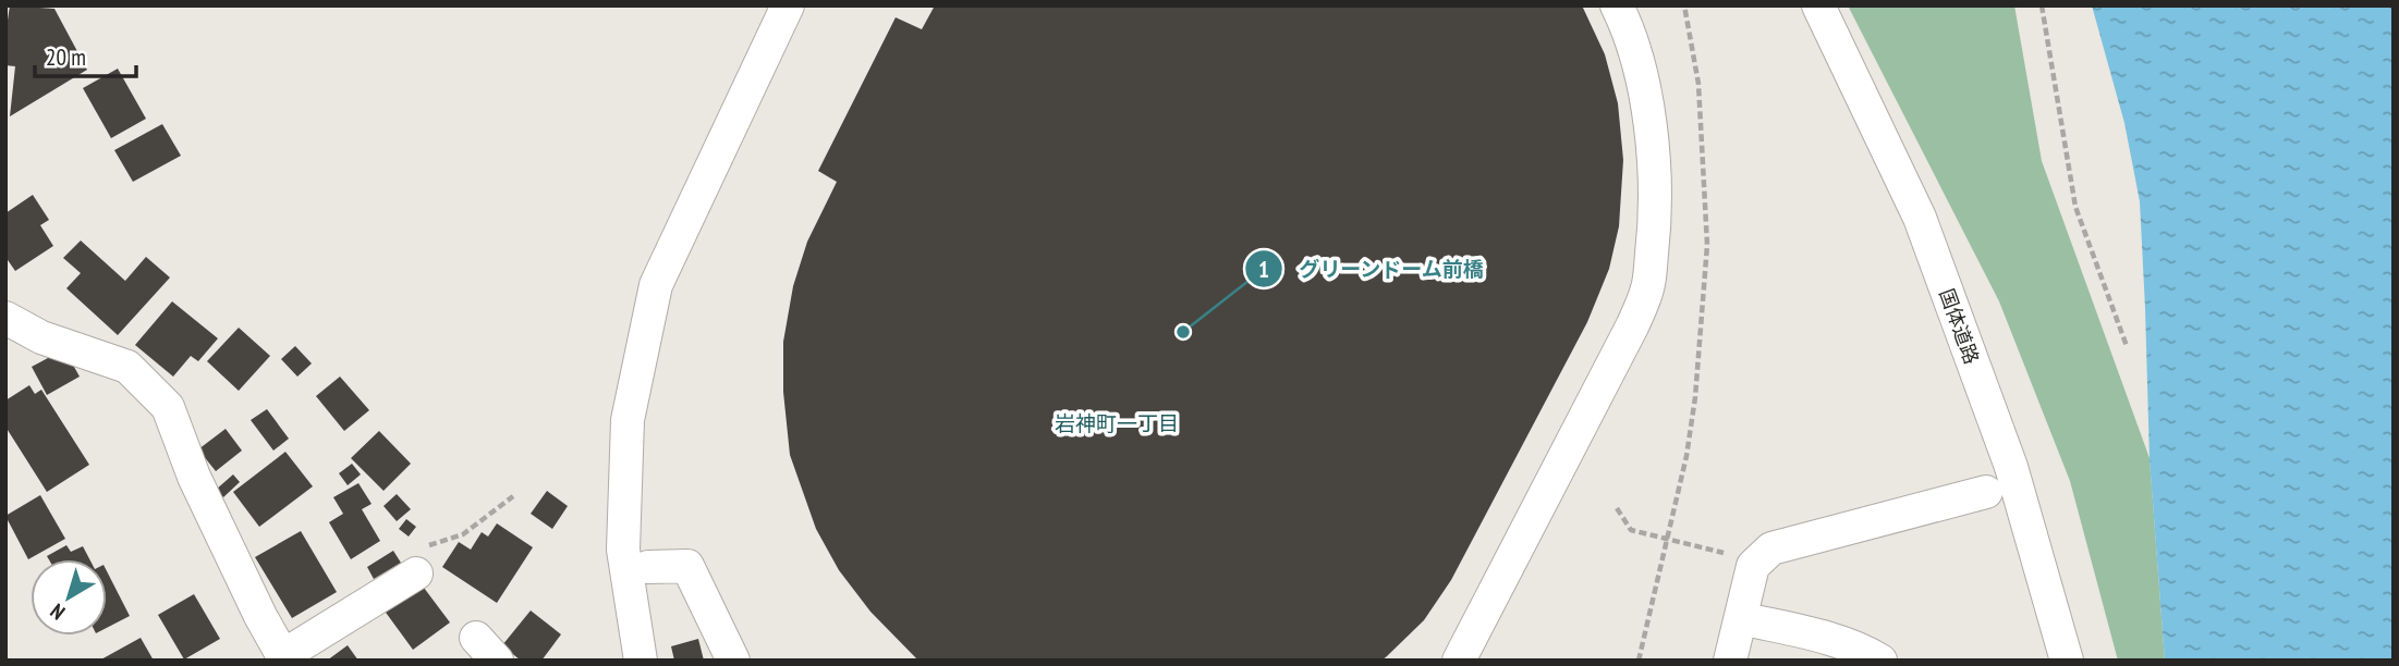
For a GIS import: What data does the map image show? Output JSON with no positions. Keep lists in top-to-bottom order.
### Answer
{
  "streets": {
    "street": ["国体道路"]
  },
  "districts": ["岩神町一丁目"],
  "places": ["グリーンドーム前橋"],
  "scale_bar": "20 m",
  "north": "bottom left"
}
